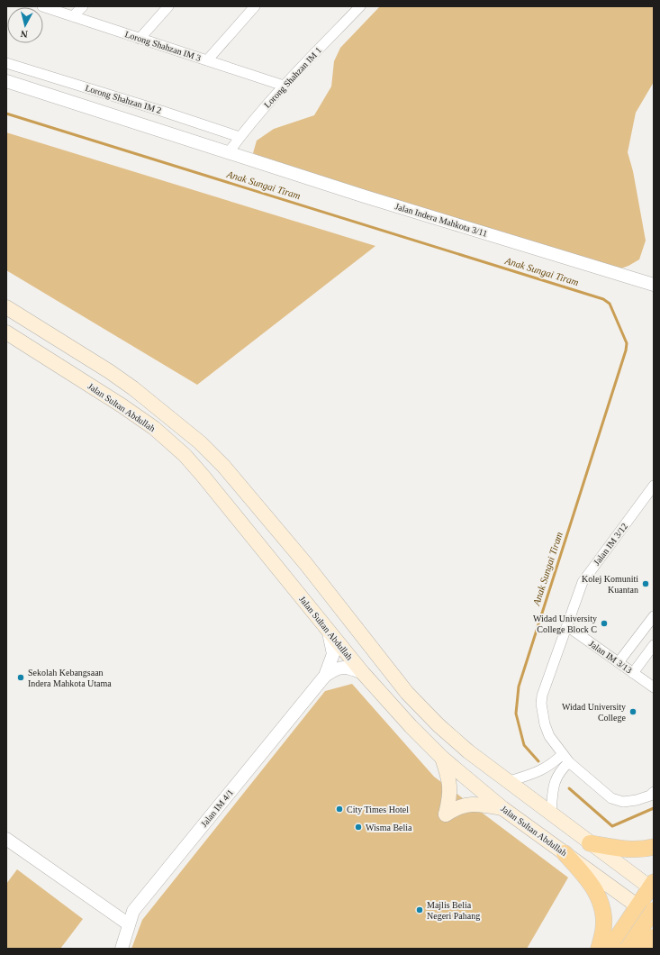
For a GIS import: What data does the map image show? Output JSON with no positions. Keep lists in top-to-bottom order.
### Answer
{
  "streets": {
    "main road": ["Jalan Sultan Abdullah"],
    "street": [
      "Lorong Shahzan IM 3",
      "Lorong Shahzan IM 1",
      "Lorong Shahzan IM 2",
      "Jalan Indera Mahkota 3/11",
      "Jalan IM 3/12",
      "Jalan IM 3/13",
      "Jalan IM 4/1"
    ]
  },
  "crossings": [
    ["Lorong Shahzan IM 3", "Lorong Shahzan IM 1"],
    ["Lorong Shahzan IM 1", "Lorong Shahzan IM 2"],
    ["Lorong Shahzan IM 1", "Jalan Indera Mahkota 3/11"],
    ["Jalan Sultan Abdullah", "Jalan IM 4/1"],
    ["Jalan IM 3/12", "Jalan IM 3/13"]
  ],
  "water": ["Anak Sungai Tiram"],
  "places": [
    "Kolej Komuniti Kuantan",
    "Widad University College Block C",
    "Sekolah Kebangsaan Indera Mahkota Utama",
    "Widad University College",
    "City Times Hotel",
    "Wisma Belia",
    "Majlis Belia Negeri Pahang"
  ],
  "north": "bottom"
}
